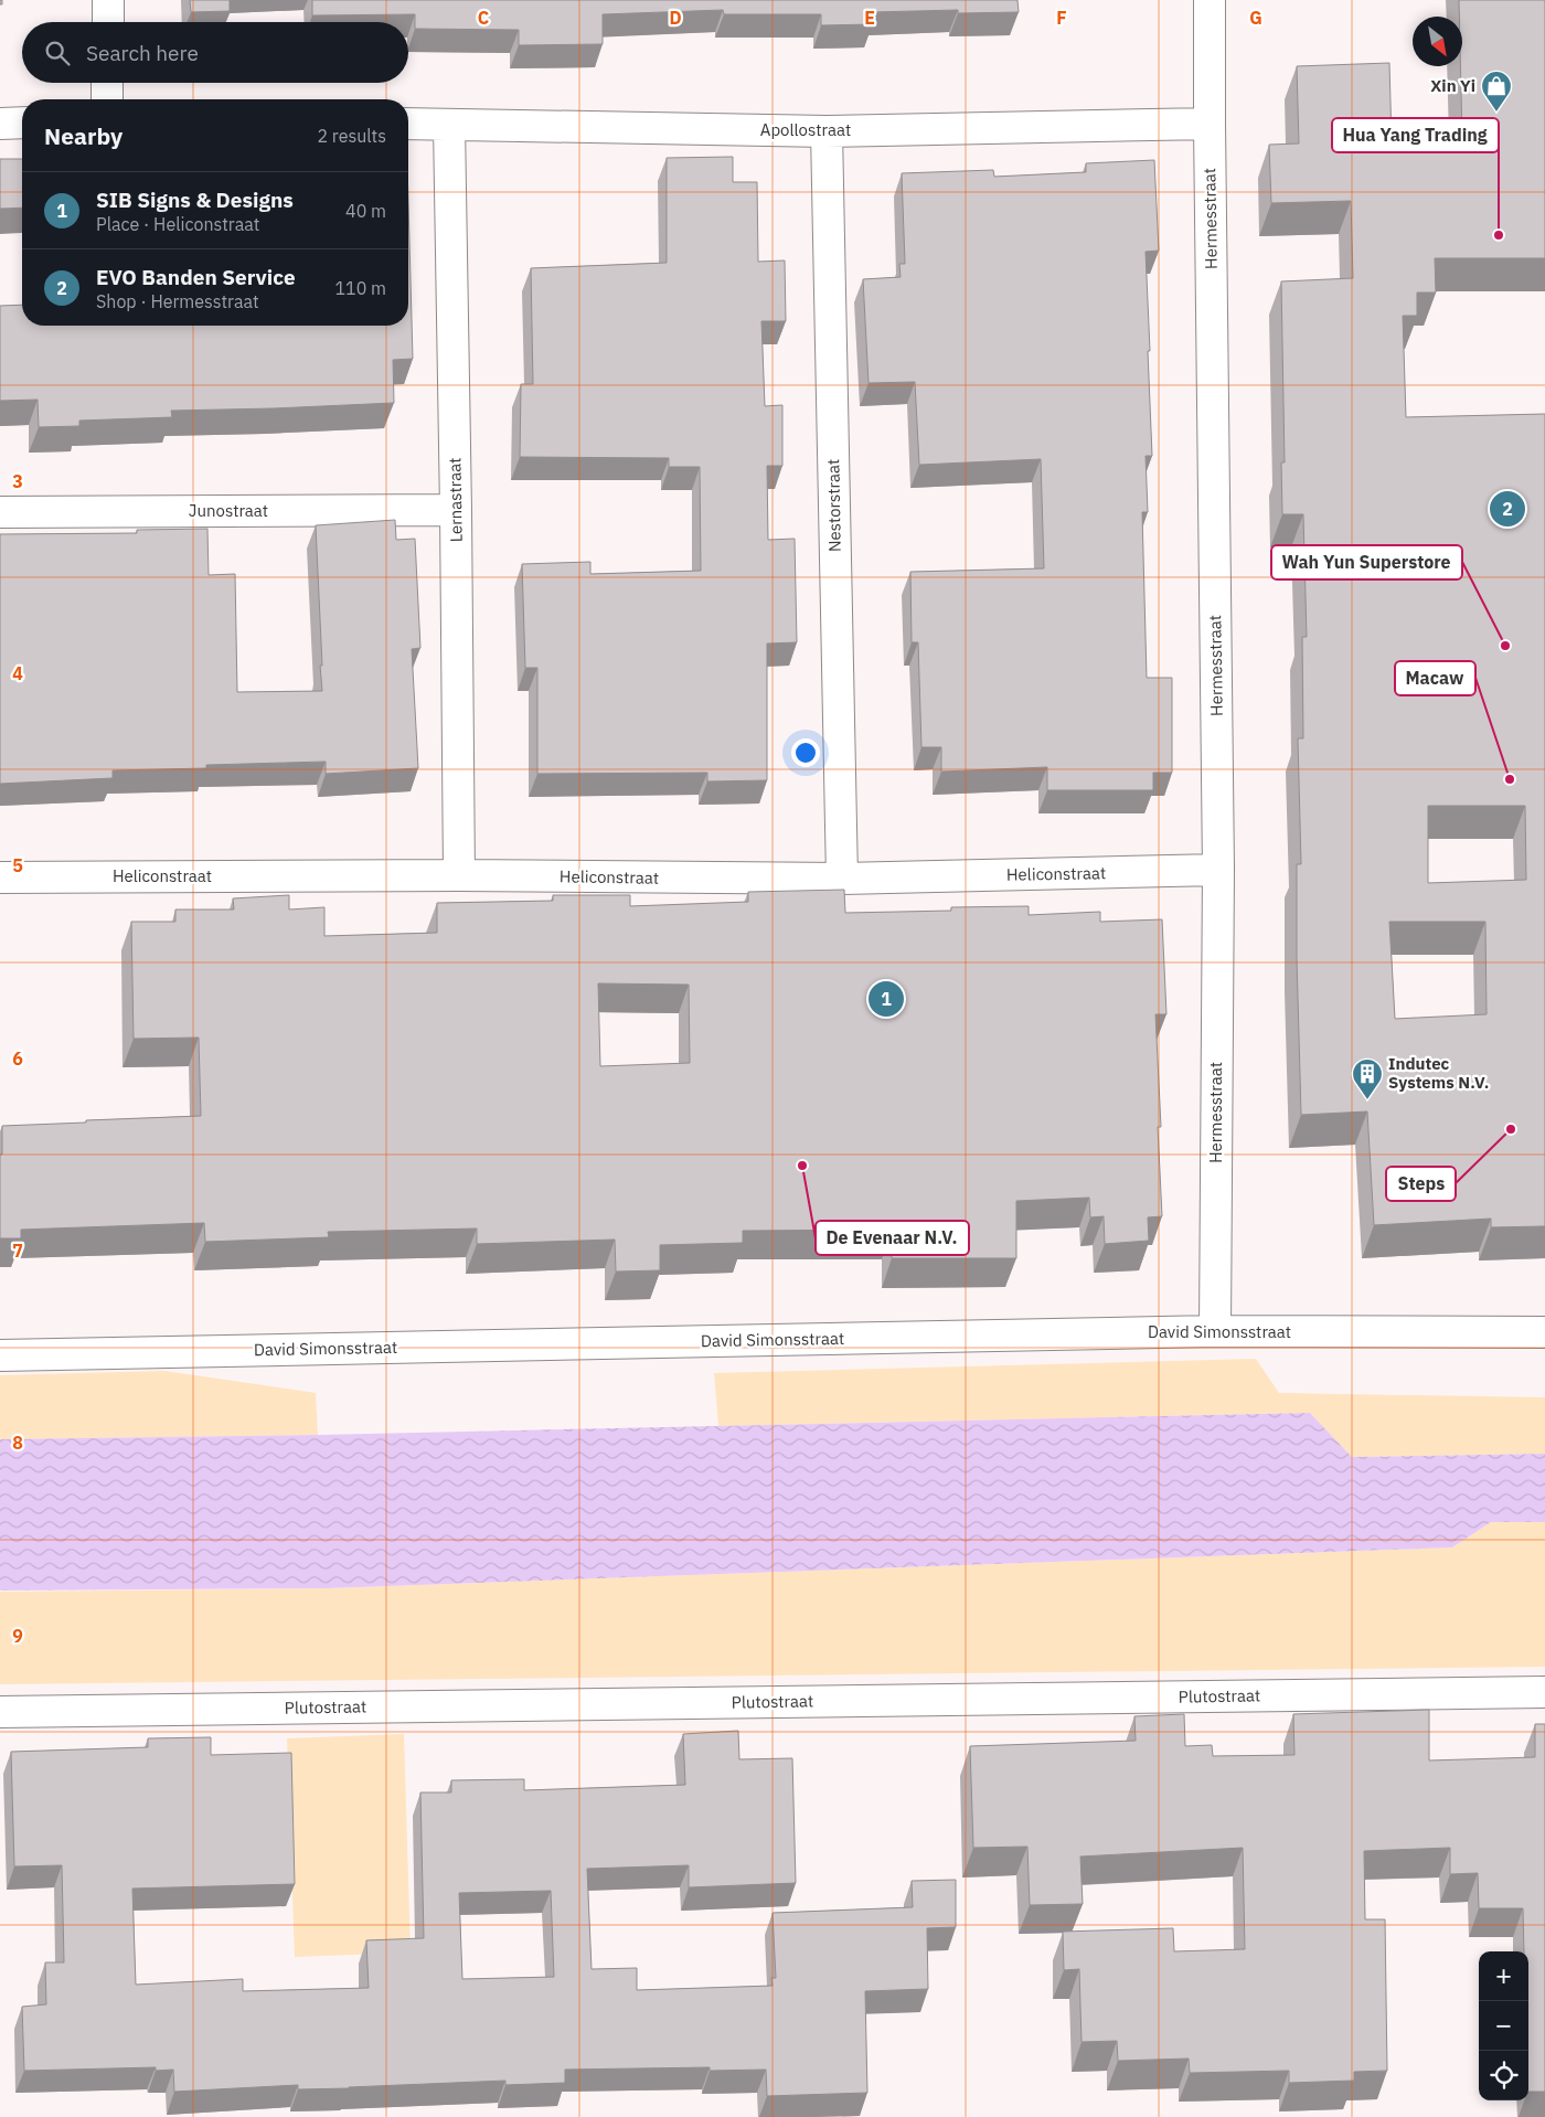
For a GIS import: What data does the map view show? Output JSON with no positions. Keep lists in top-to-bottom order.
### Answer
{
  "streets": {
    "street": [
      "Apollostraat",
      "Hermesstraat",
      "Lernastraat",
      "Nestorstraat",
      "Junostraat",
      "Heliconstraat",
      "David Simonsstraat",
      "Plutostraat"
    ]
  },
  "crossings": [
    ["Apollostraat", "Hermesstraat"],
    ["Apollostraat", "Lernastraat"],
    ["Apollostraat", "Nestorstraat"],
    ["Hermesstraat", "Heliconstraat"],
    ["Hermesstraat", "David Simonsstraat"],
    ["Lernastraat", "Junostraat"],
    ["Lernastraat", "Heliconstraat"],
    ["Nestorstraat", "Heliconstraat"]
  ],
  "places": {
    "shop": ["Xin Yi"],
    "other": [
      "Hua Yang Trading",
      "Wah Yun Superstore",
      "Macaw",
      "Steps",
      "De Evenaar N.V."
    ],
    "building": ["Indutec Systems N.V."]
  },
  "north": "bottom right",
  "page": {
    "search": "Search here",
    "heading": ["Nearby", "2 results"],
    "list": [
      {
        "mark": "1",
        "name": "SIB Signs & Designs",
        "note": "Place · Heliconstraat",
        "value": "40 m"
      },
      {
        "mark": "2",
        "name": "EVO Banden Service",
        "note": "Shop · Hermesstraat",
        "value": "110 m"
      }
    ],
    "pins": ["2", "1"],
    "map_buttons": ["+", "−"]
  },
  "grid": {
    "columns": [
      "C",
      "D",
      "E",
      "F",
      "G"
    ],
    "rows": [
      "3",
      "4",
      "5",
      "6",
      "7",
      "8",
      "9"
    ]
  }
}
